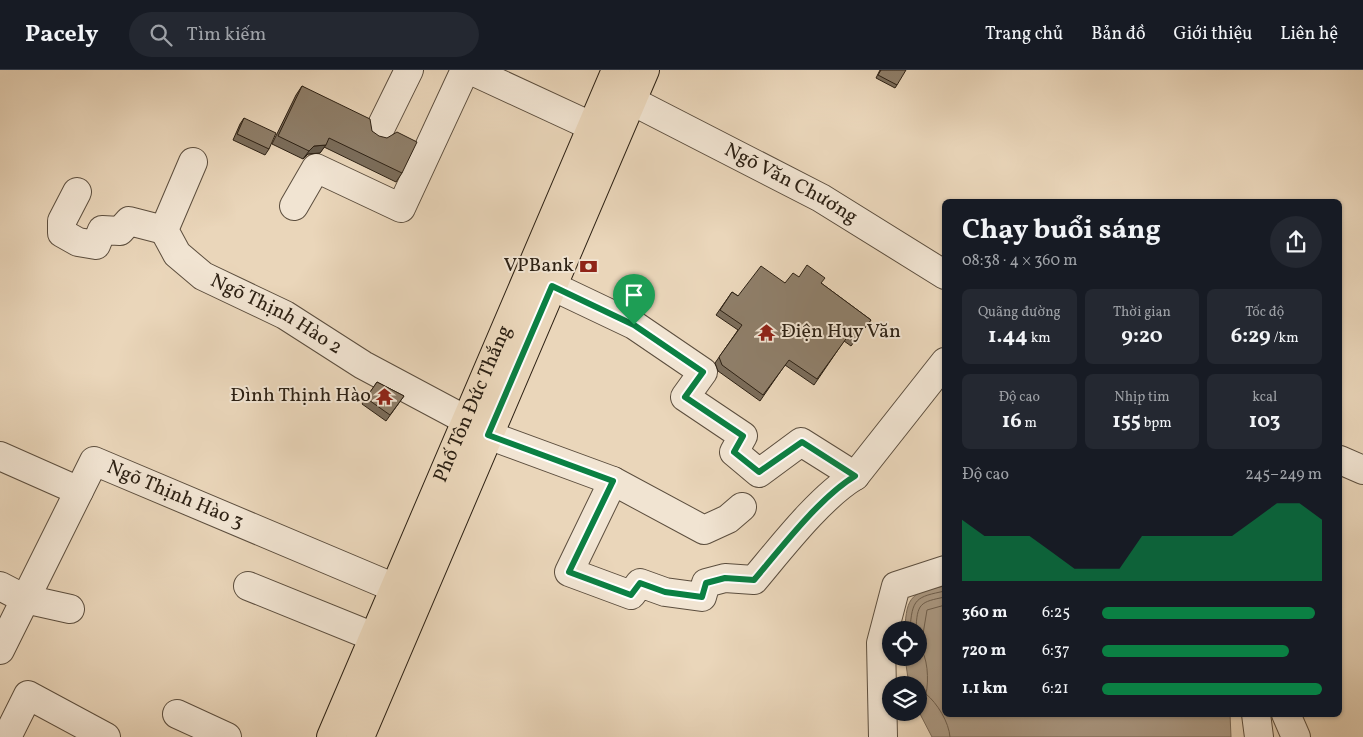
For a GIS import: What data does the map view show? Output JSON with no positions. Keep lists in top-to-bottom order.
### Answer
{
  "streets": {
    "main road": ["Phố Tôn Đức Thắng"],
    "street": ["Ngõ Văn Chương", "Ngõ Thịnh Hào 2", "Ngõ Thịnh Hào 3"]
  },
  "crossings": [
    ["Ngõ Văn Chương", "Phố Tôn Đức Thắng"],
    ["Ngõ Thịnh Hào 2", "Phố Tôn Đức Thắng"],
    ["Phố Tôn Đức Thắng", "Ngõ Thịnh Hào 3"]
  ],
  "places": {
    "bank": ["VPBank"],
    "temple": ["Điện Huy Văn", "Đình Thịnh Hào"]
  },
  "page": {
    "header": "Pacely",
    "search": "Tìm kiếm",
    "nav": [
      "Trang chủ",
      "Bản đồ",
      "Giới thiệu",
      "Liên hệ"
    ],
    "heading": ["Chạy buổi sáng", "08:38 · 4 × 360 m"],
    "stats": [
      ["Quãng đường", "1.44 km"],
      ["Thời gian", "9:20"],
      ["Tốc độ", "6:29 /km"],
      ["Độ cao", "16 m"],
      ["Nhịp tim", "155 bpm"],
      ["kcal", "103"]
    ],
    "chart": ["Độ cao", "245–249 m"],
    "list": [
      {
        "name": "360 m",
        "note": "6:25"
      },
      {
        "name": "720 m",
        "note": "6:37"
      },
      {
        "name": "1.1 km",
        "note": "6:21"
      }
    ]
  }
}
